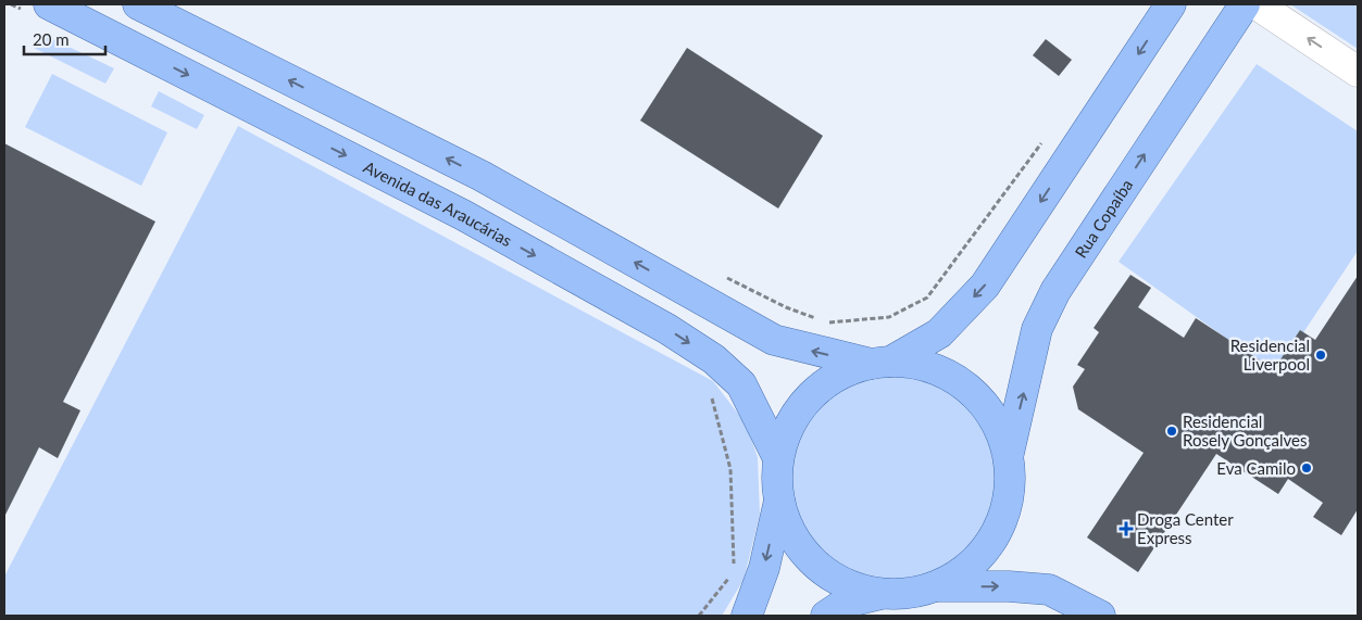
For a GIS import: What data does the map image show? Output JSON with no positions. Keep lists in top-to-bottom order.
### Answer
{
  "streets": {
    "main road": ["Avenida das Araucárias", "Rua Copaíba"]
  },
  "places": {
    "other": ["Residencial Liverpool", "Residencial Rosely Gonçalves", "Eva Camilo"],
    "health": ["Droga Center Express"]
  },
  "scale_bar": "20 m"
}
